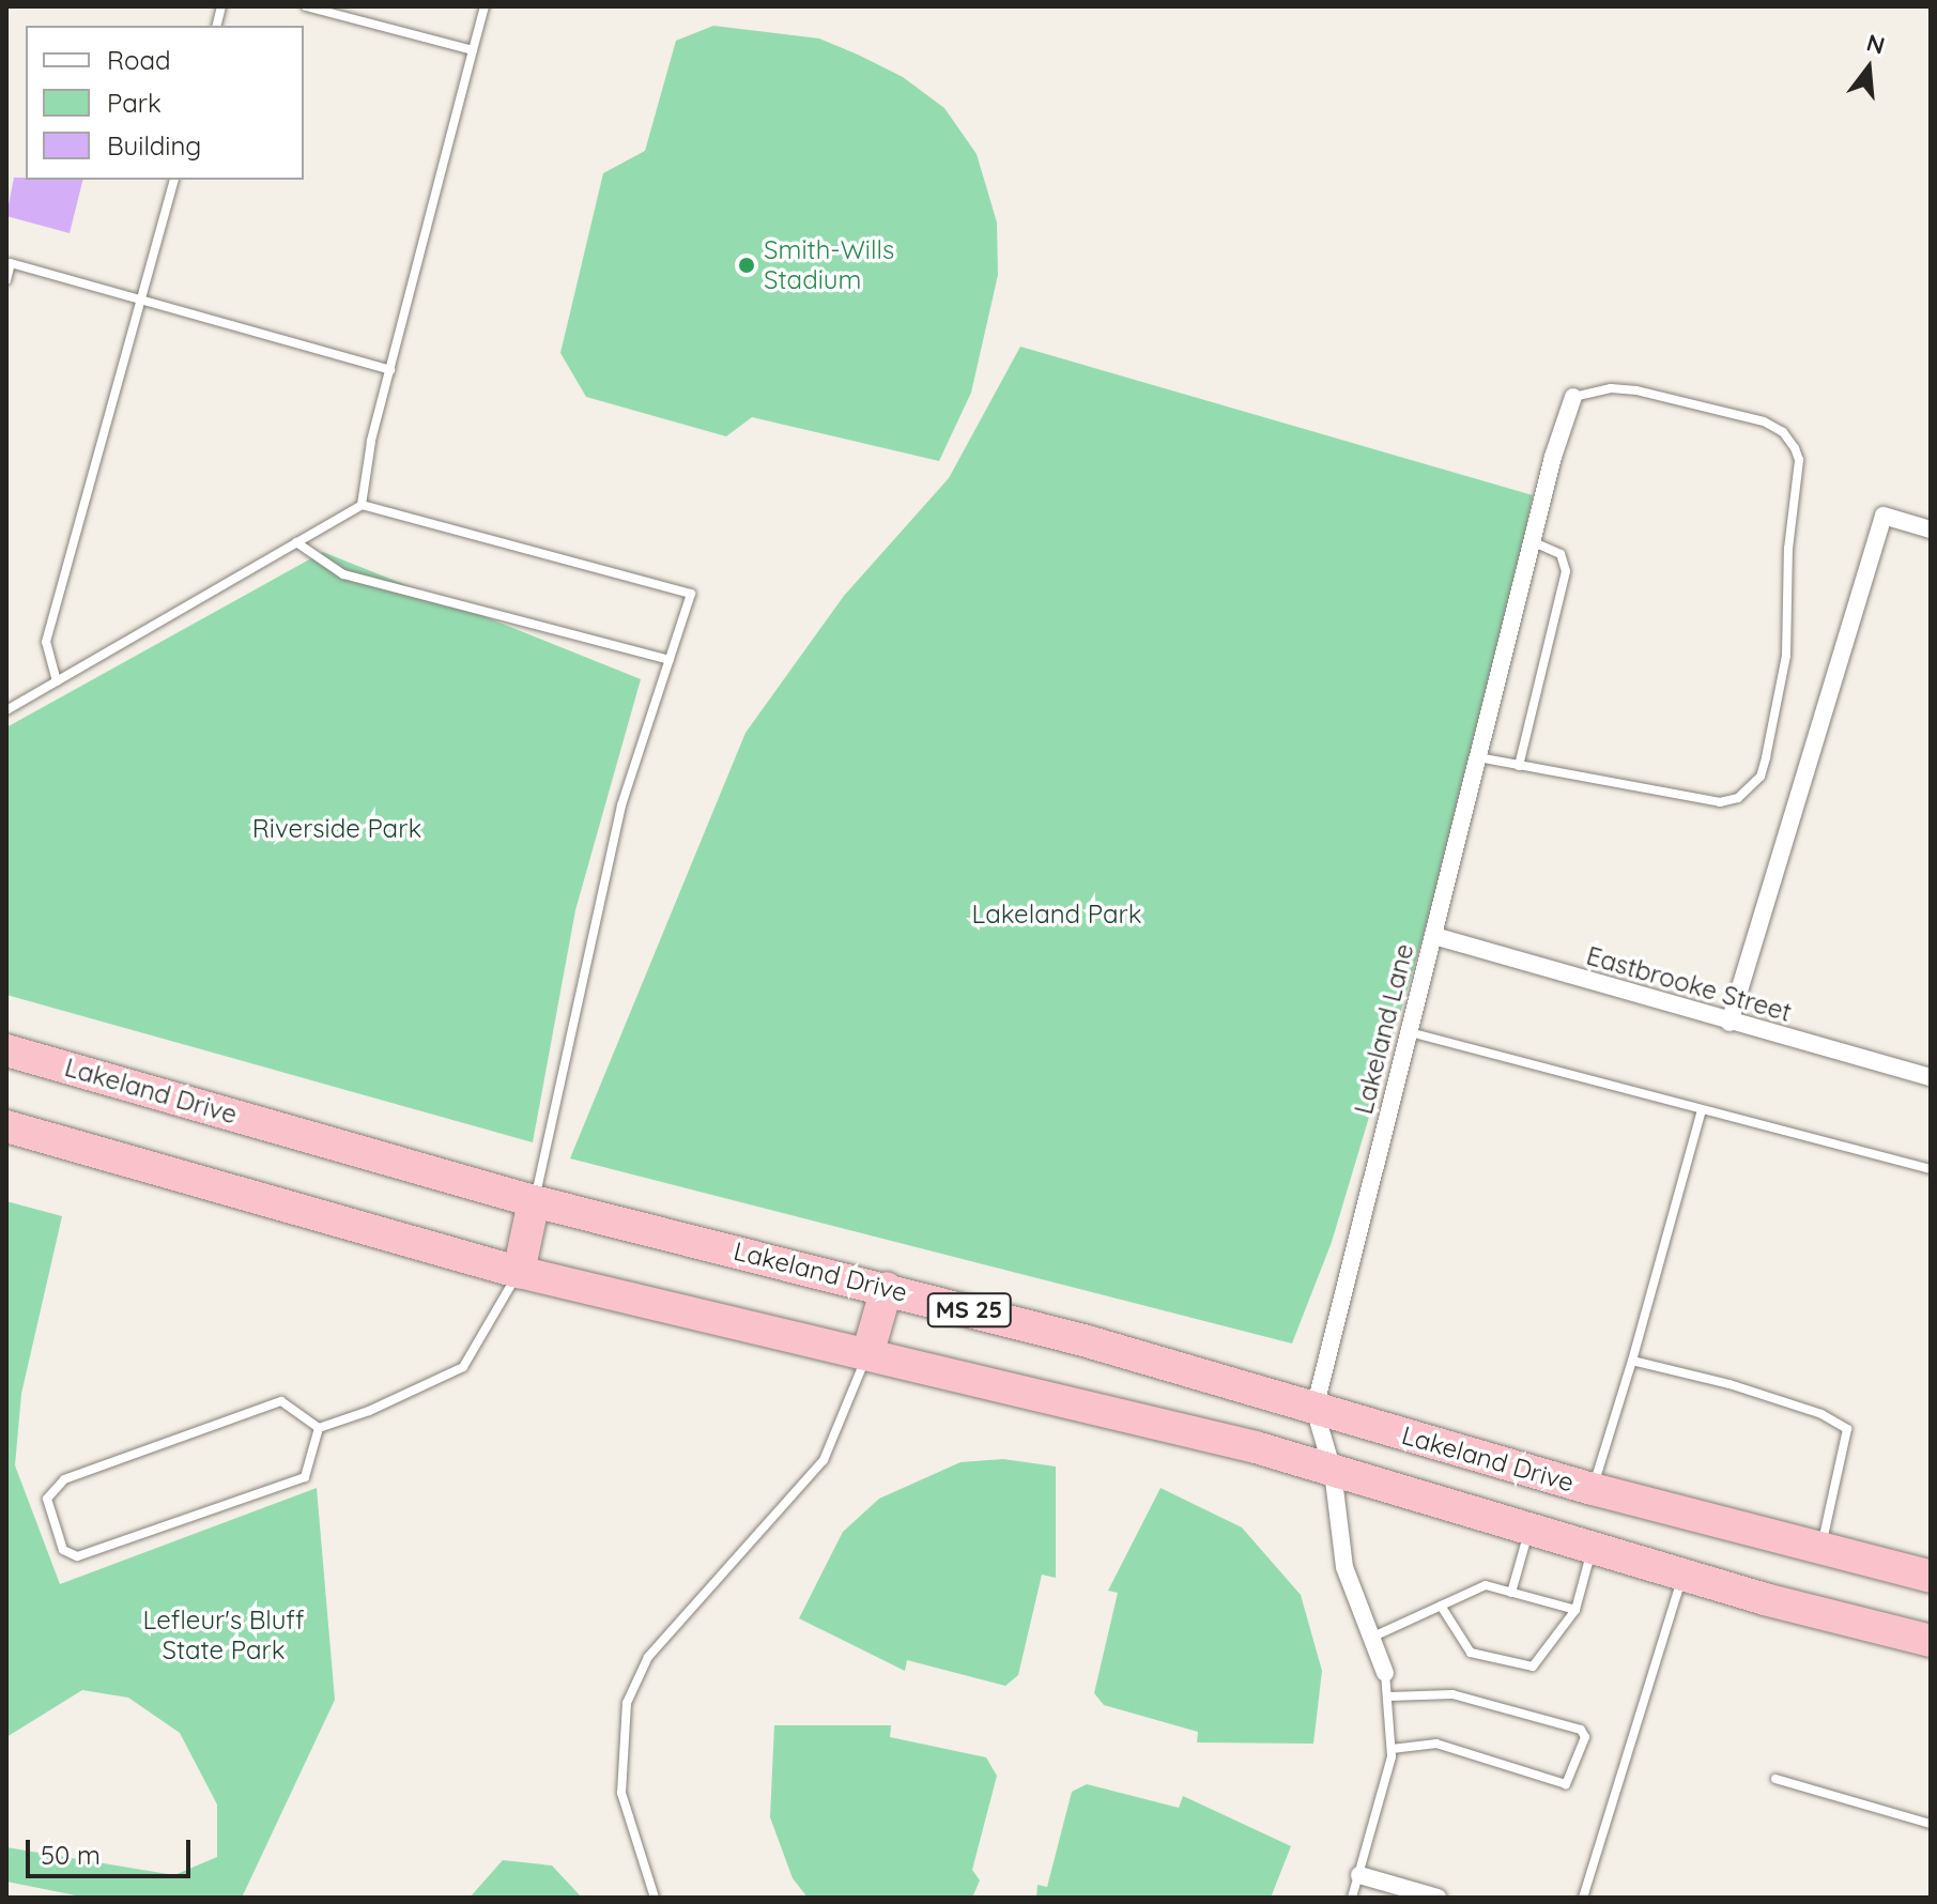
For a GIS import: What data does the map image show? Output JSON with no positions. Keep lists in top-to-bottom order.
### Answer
{
  "streets": {
    "highway": ["Lakeland Drive", "MS 25"],
    "street": ["Eastbrooke Street", "Lakeland Lane"]
  },
  "crossings": [
    ["Eastbrooke Street", "Lakeland Lane"],
    ["Lakeland Lane", "Lakeland Drive"]
  ],
  "parks": ["Riverside Park", "Lakeland Park", "Lefleur's Bluff State Park"],
  "places": ["Smith-Wills Stadium"],
  "legend": ["Road", "Park", "Building"],
  "scale_bar": "50 m",
  "north": "top"
}
